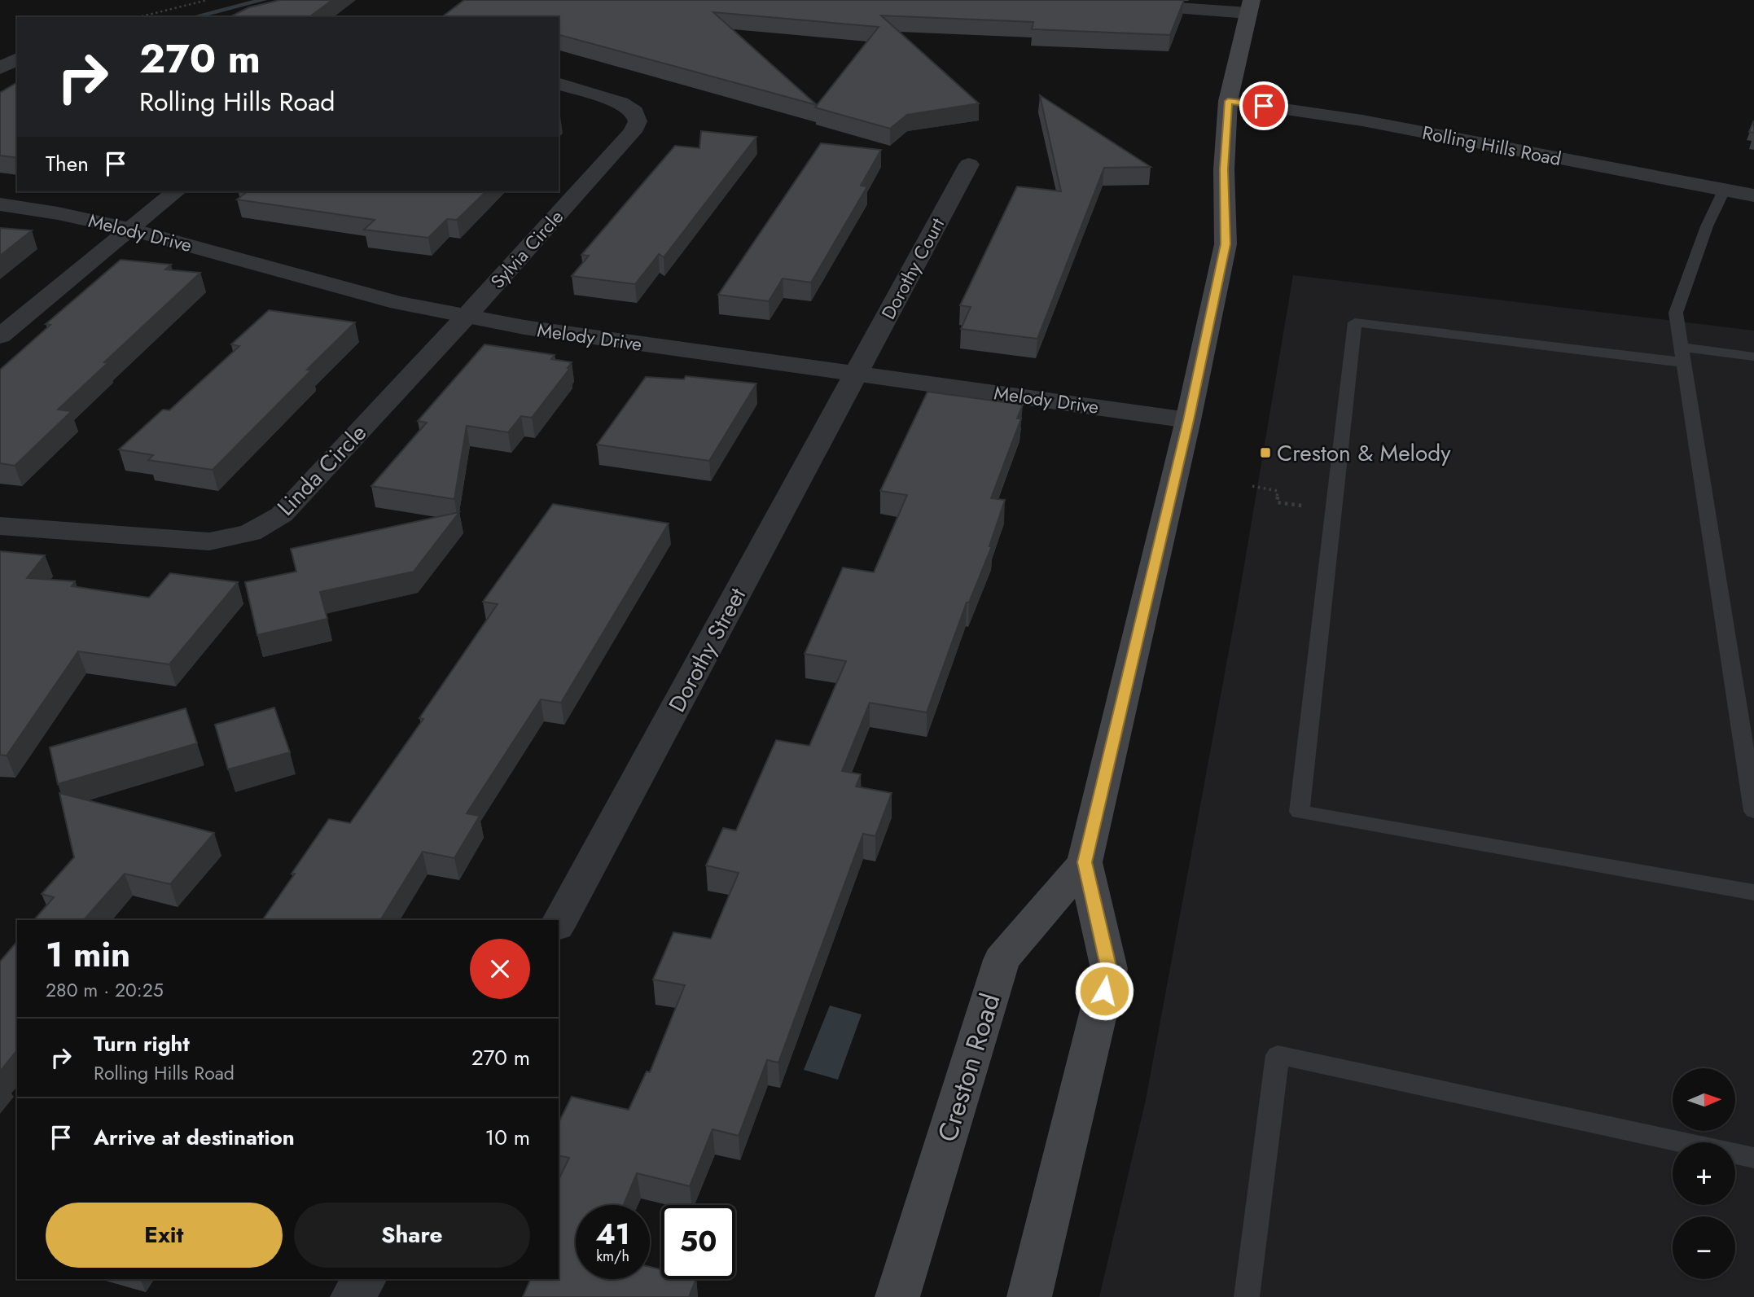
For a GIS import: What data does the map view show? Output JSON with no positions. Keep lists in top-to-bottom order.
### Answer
{
  "streets": {
    "main road": ["Creston Road"],
    "street": [
      "Rolling Hills Road",
      "Melody Drive",
      "Sylvia Circle",
      "Dorothy Court",
      "Linda Circle",
      "Dorothy Street"
    ]
  },
  "crossings": [
    ["Rolling Hills Road", "Creston Road"],
    ["Melody Drive", "Sylvia Circle"],
    ["Melody Drive", "Dorothy Court"],
    ["Melody Drive", "Linda Circle"],
    ["Melody Drive", "Dorothy Street"],
    ["Melody Drive", "Creston Road"],
    ["Sylvia Circle", "Linda Circle"],
    ["Dorothy Court", "Dorothy Street"]
  ],
  "places": {
    "transit": ["Creston & Melody"]
  },
  "north": "right",
  "page": {
    "turn": ["270 m", "Rolling Hills Road"],
    "then": "Then",
    "heading": ["1 min", "280 m · 20:25"],
    "list": [
      {
        "name": "Turn right",
        "note": "Rolling Hills Road",
        "value": "270 m"
      },
      {
        "name": "Arrive at destination",
        "value": "10 m"
      }
    ],
    "map_buttons": ["+", "−"],
    "buttons": ["Exit", "Share"],
    "speed": "41 km/h",
    "limit": "50"
  }
}
